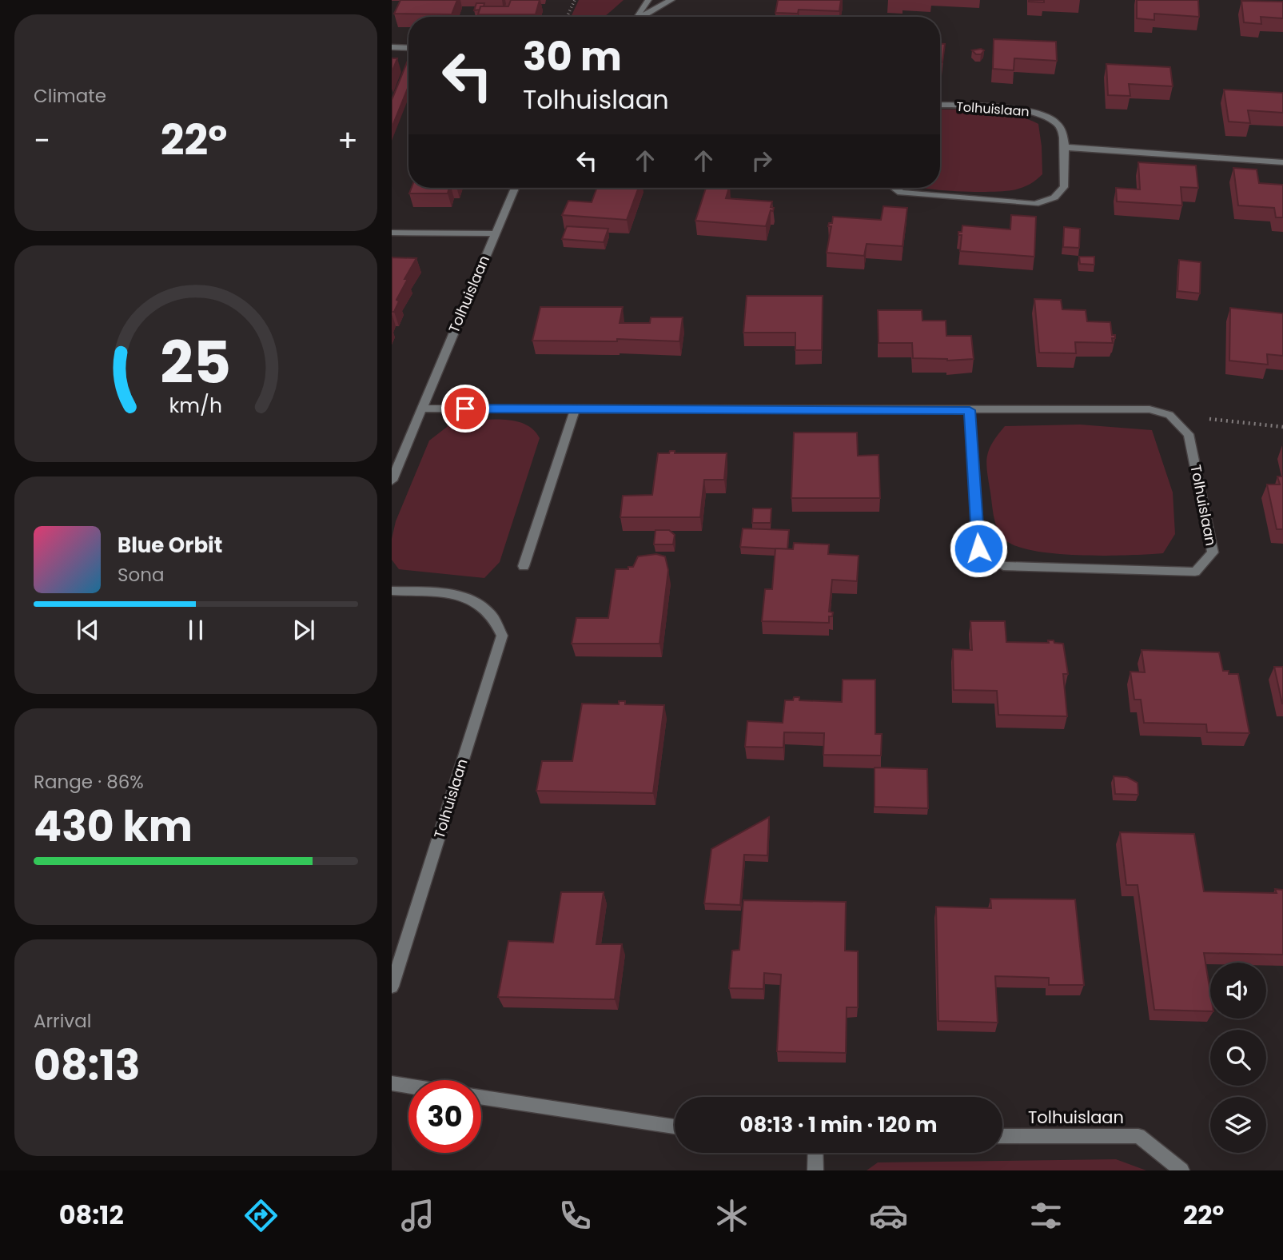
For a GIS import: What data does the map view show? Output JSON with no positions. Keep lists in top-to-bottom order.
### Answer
{
  "streets": {
    "street": ["Tolhuislaan"]
  },
  "page": {
    "tile": [
      "Climate",
      ["Range · 86%", "430 km"],
      ["Arrival", "08:13"]
    ],
    "turn": ["30 m", "Tolhuislaan"],
    "heat": ["−", "22°", "+"],
    "song": ["Blue Orbit", "Sona"],
    "limit": "30",
    "trip": "08:13 · 1 min · 120 m",
    "tabs": ["08:12", "22°"],
    "gauge": ["25", "km/h"]
  }
}
